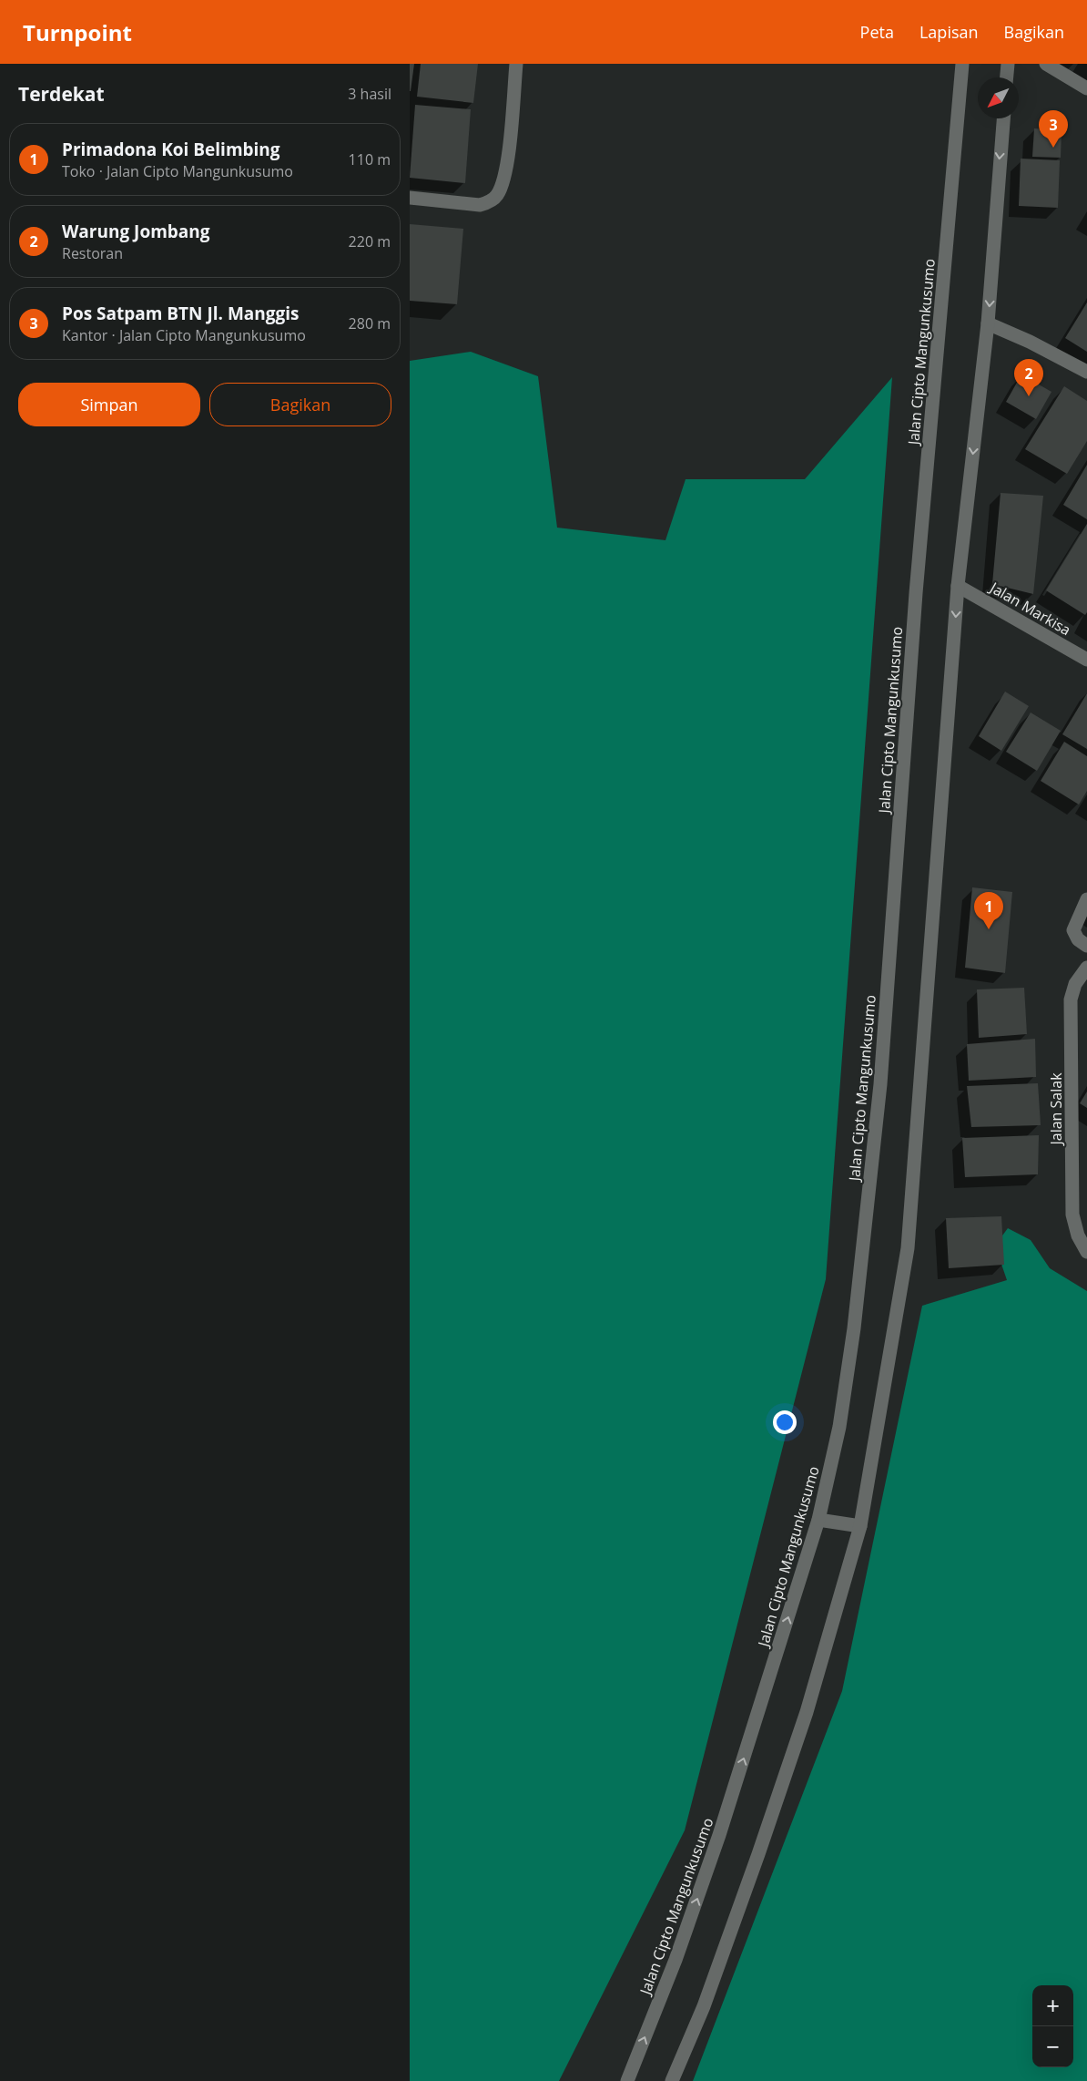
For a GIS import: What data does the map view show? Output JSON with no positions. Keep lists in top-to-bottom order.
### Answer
{
  "streets": {
    "street": ["Jalan Cipto Mangunkusumo", "Jalan Markisa", "Jalan Salak"]
  },
  "north": "bottom left",
  "page": {
    "header": "Turnpoint",
    "nav": ["Peta", "Lapisan", "Bagikan"],
    "heading": ["Terdekat", "3 hasil"],
    "pins": ["3", "2", "1"],
    "list": [
      {
        "mark": "1",
        "name": "Primadona Koi Belimbing",
        "note": "Toko · Jalan Cipto Mangunkusumo",
        "value": "110 m"
      },
      {
        "mark": "2",
        "name": "Warung Jombang",
        "note": "Restoran",
        "value": "220 m"
      },
      {
        "mark": "3",
        "name": "Pos Satpam BTN Jl. Manggis",
        "note": "Kantor · Jalan Cipto Mangunkusumo",
        "value": "280 m"
      }
    ],
    "buttons": ["Simpan", "Bagikan"],
    "map_buttons": ["+", "−"]
  }
}
